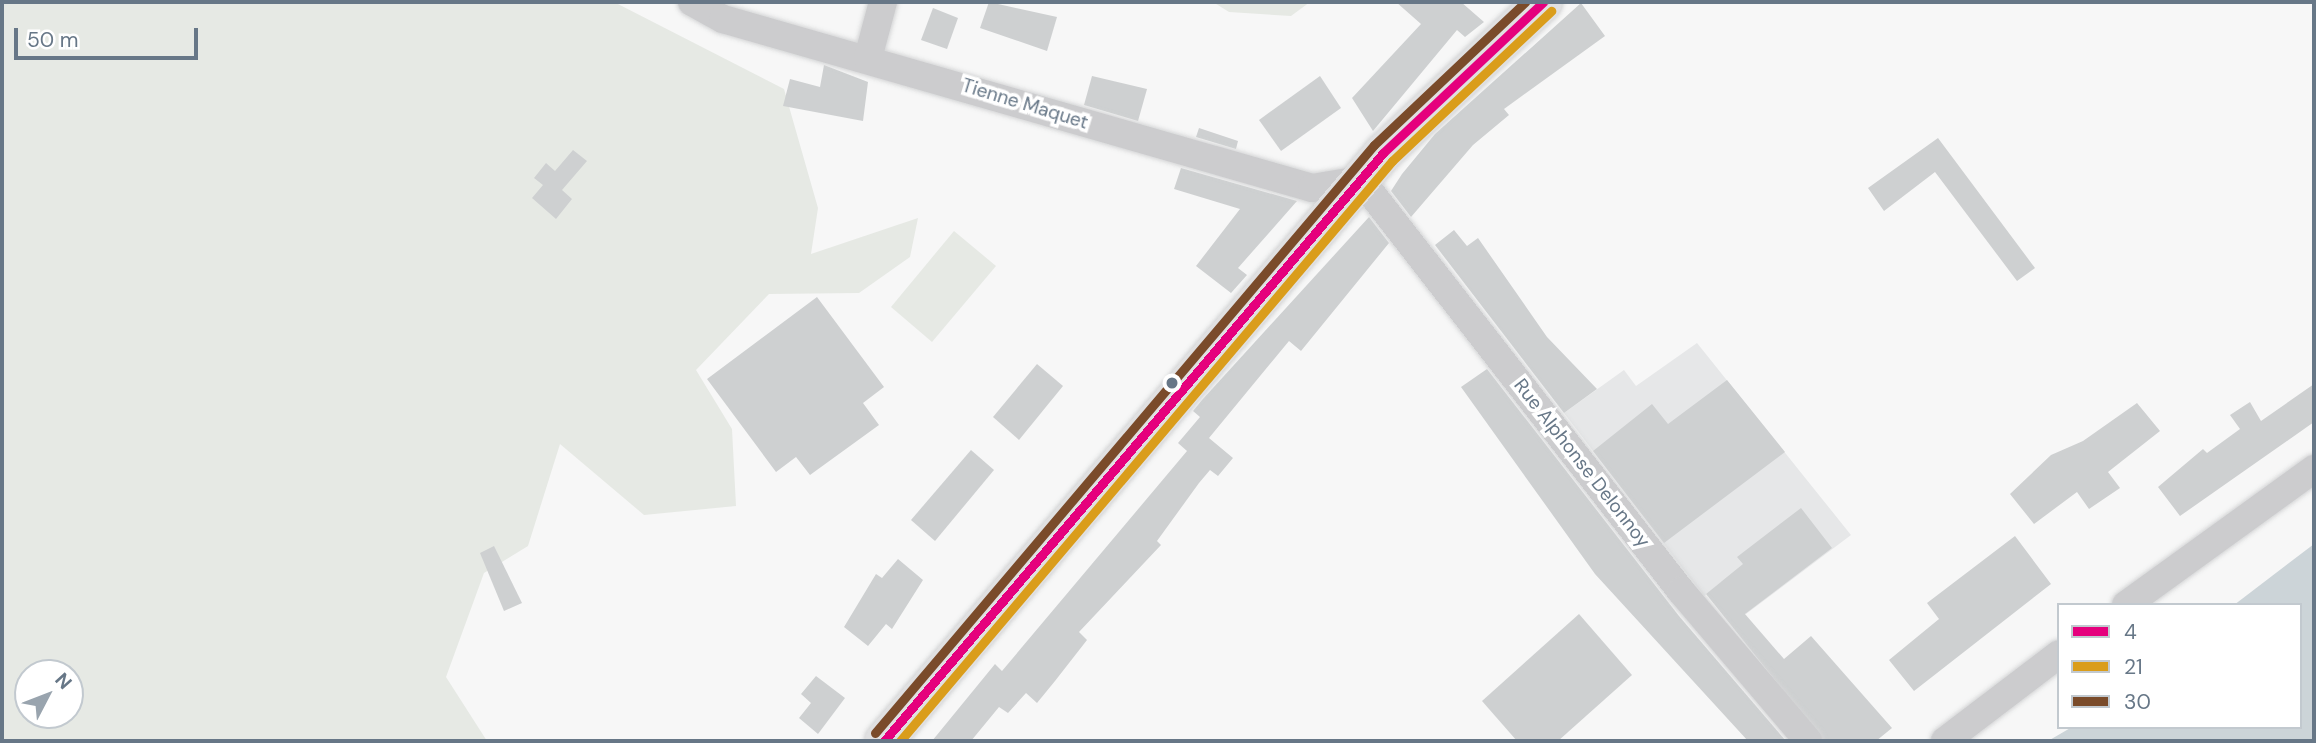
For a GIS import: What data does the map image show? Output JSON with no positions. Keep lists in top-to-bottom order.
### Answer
{
  "streets": {
    "street": ["Tienne Maquet", "Rue Alphonse Delonnoy"]
  },
  "crossings": [
    ["Tienne Maquet", "Rue Alphonse Delonnoy"]
  ],
  "lines": ["transit line 4", "transit line 30", "transit line 21"],
  "legend": ["4", "21", "30"],
  "scale_bar": "50 m",
  "north": "top right"
}
